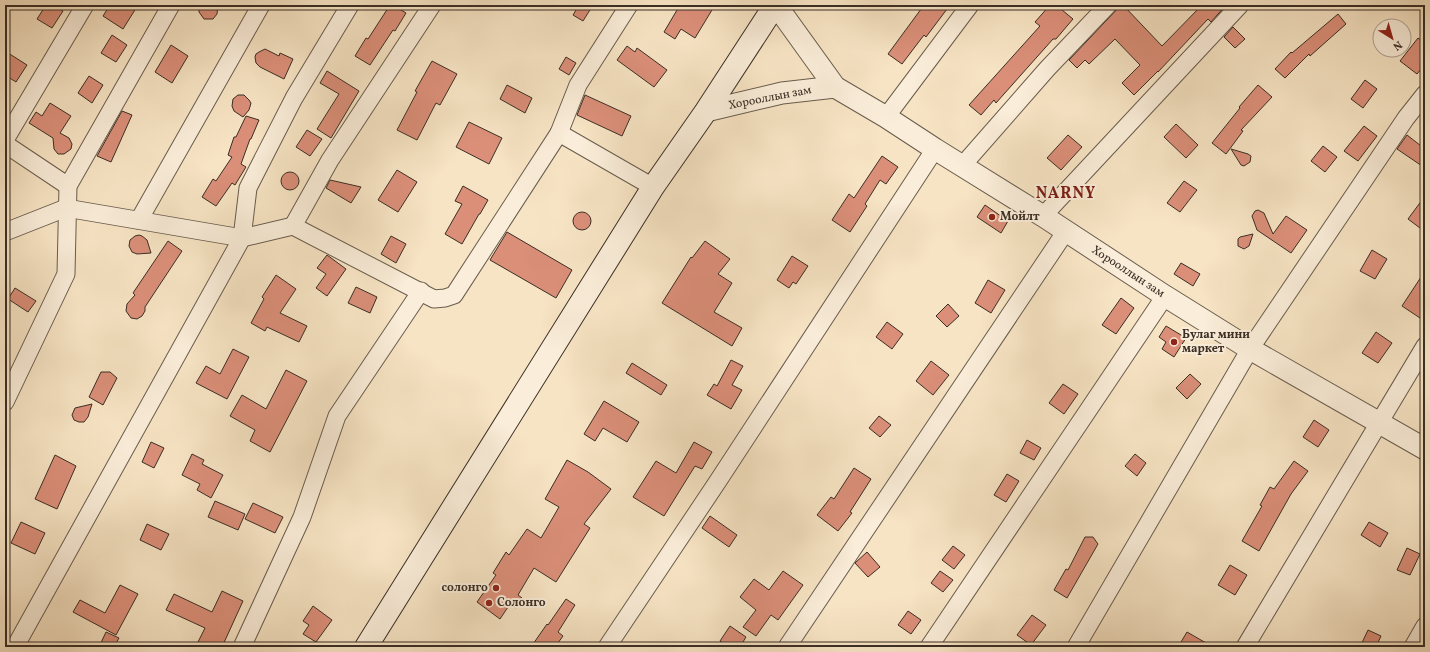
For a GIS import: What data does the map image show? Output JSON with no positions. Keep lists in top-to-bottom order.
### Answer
{
  "streets": {
    "street": ["Хорооллын зам"]
  },
  "districts": ["NARNY"],
  "places": [
    "Мойлт",
    "Булаг мини маркет",
    "солонго",
    "Солонго"
  ],
  "north": "bottom right"
}
